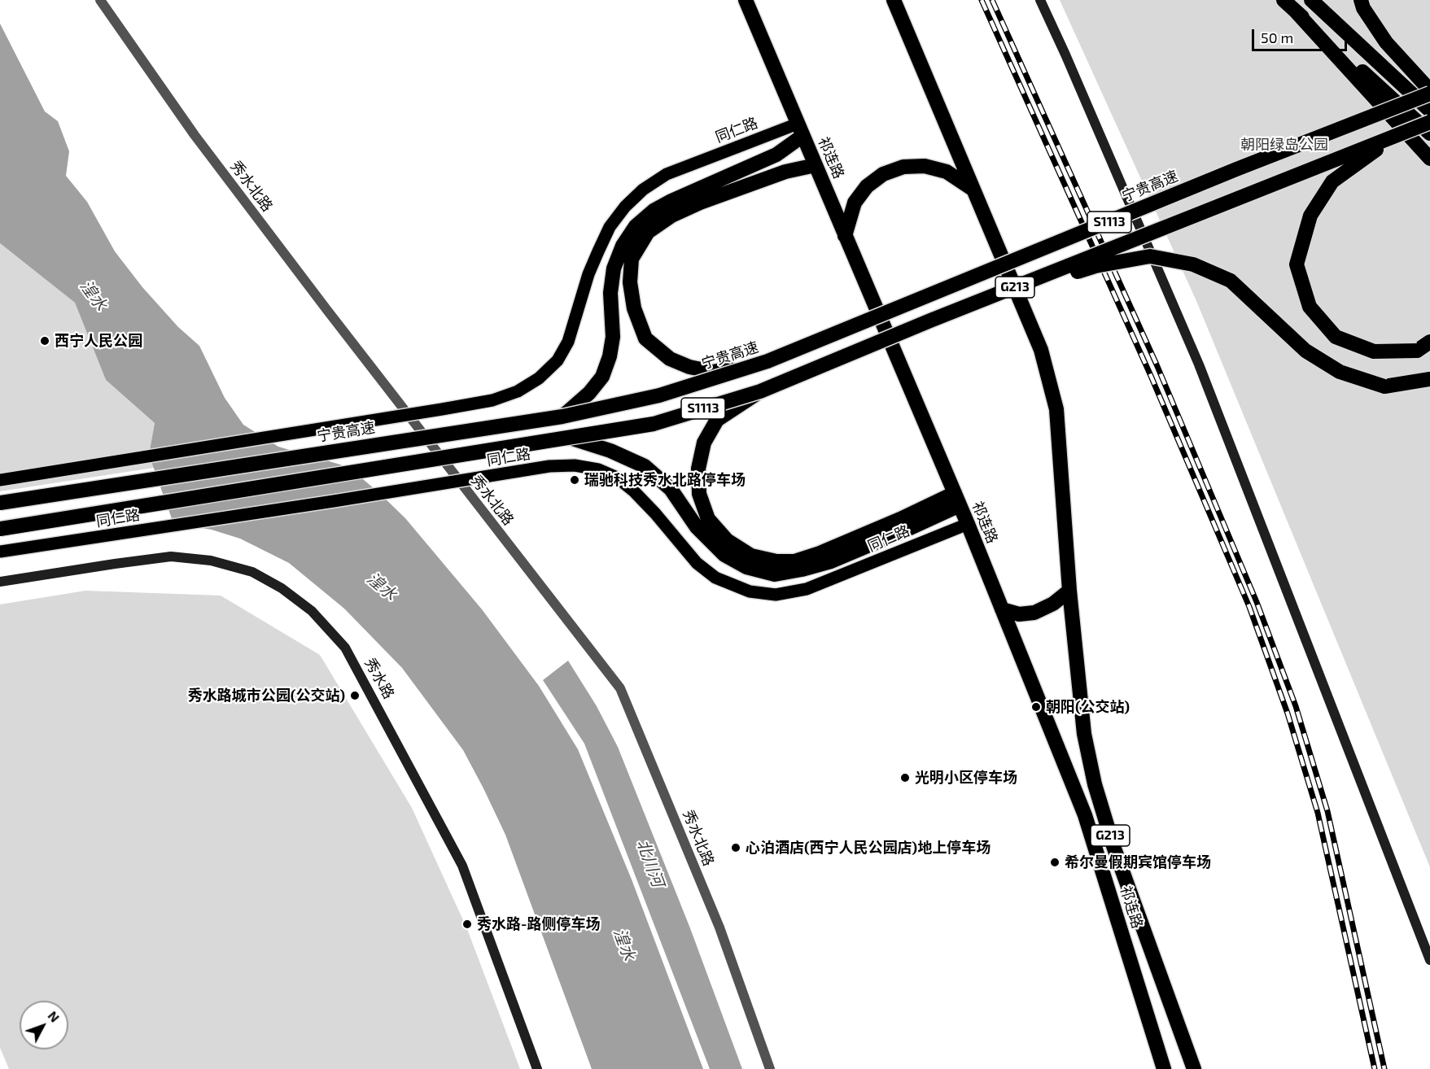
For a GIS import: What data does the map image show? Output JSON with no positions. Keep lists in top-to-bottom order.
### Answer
{
  "streets": {
    "highway": [
      "祁连路",
      "宁贵高速",
      "S1113",
      "G213"
    ],
    "main road": ["同仁路"],
    "street": ["秀水北路", "秀水路"]
  },
  "crossings": [
    ["同仁路", "祁连路"]
  ],
  "water": ["湟水", "北川河"],
  "parks": ["朝阳绿岛公园"],
  "places": [
    "西宁人民公园",
    "瑞驰科技秀水北路停车场",
    "秀水路城市公园(公交站)",
    "朝阳(公交站)",
    "光明小区停车场",
    "心泊酒店(西宁人民公园店)地上停车场",
    "希尔曼假期宾馆停车场",
    "秀水路-路侧停车场"
  ],
  "scale_bar": "50 m",
  "north": "top right"
}
